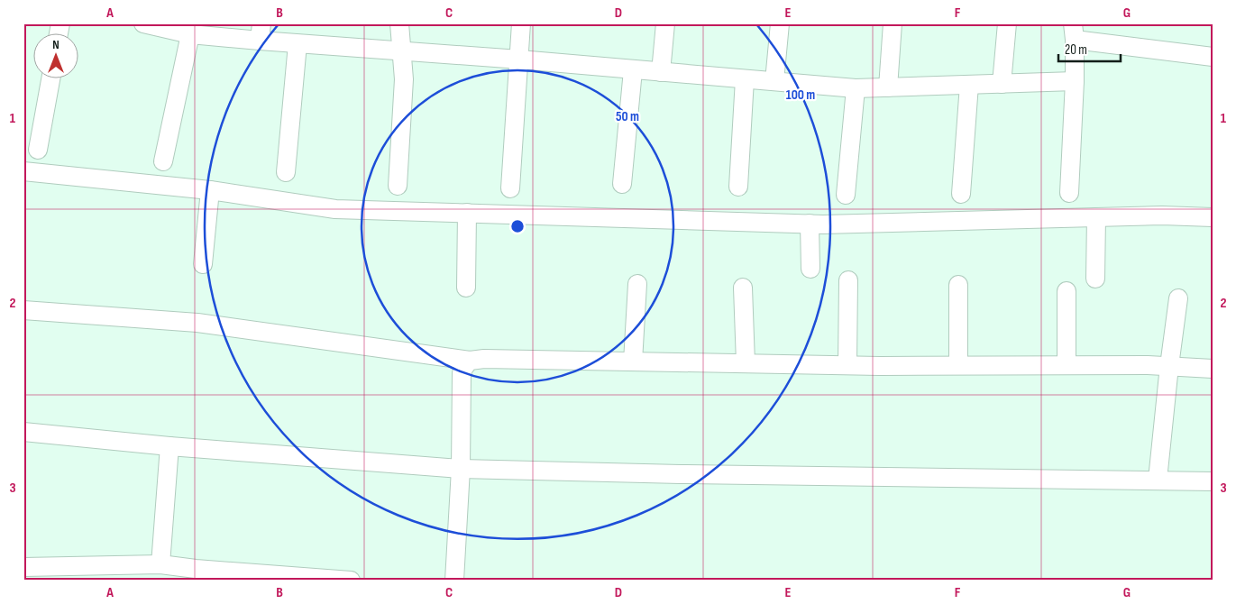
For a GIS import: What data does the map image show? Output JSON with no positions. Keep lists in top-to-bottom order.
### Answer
{
  "scale_bar": "20 m",
  "north": "top",
  "grid": {
    "columns": [
      "A",
      "B",
      "C",
      "D",
      "E",
      "F",
      "G"
    ],
    "rows": ["1", "2", "3"]
  },
  "rings": ["100 m", "50 m"]
}
